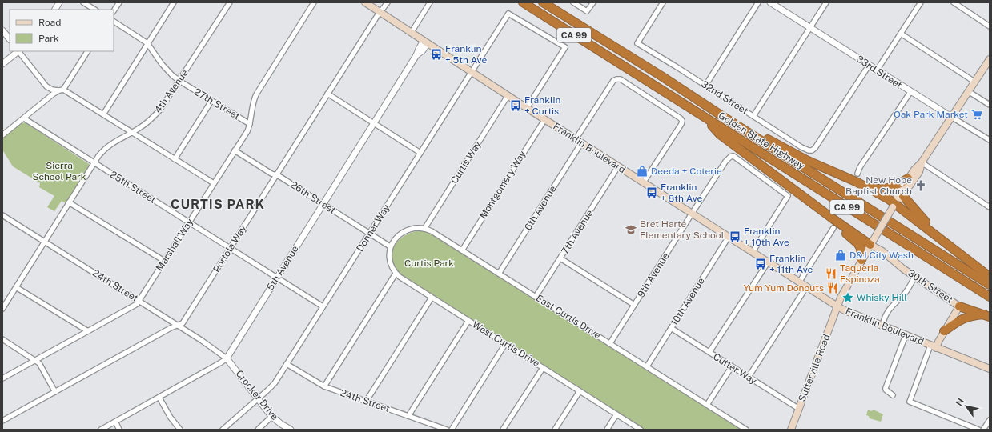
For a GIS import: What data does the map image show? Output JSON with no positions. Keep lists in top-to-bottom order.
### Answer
{
  "streets": {
    "highway": ["CA 99", "Golden State Highway"],
    "main road": ["Franklin Boulevard", "30th Street", "Sutterville Road"],
    "street": [
      "33rd Street",
      "4th Avenue",
      "32nd Street",
      "27th Street",
      "Curtis Way",
      "Montgomery Way",
      "25th Street",
      "26th Street",
      "6th Avenue",
      "Donner Way",
      "7th Avenue",
      "Marshall Way",
      "Portola Way",
      "5th Avenue",
      "9th Avenue",
      "24th Street",
      "10th Avenue",
      "East Curtis Drive",
      "West Curtis Drive",
      "Cutter Way",
      "Crocker Drive"
    ]
  },
  "crossings": [
    ["33rd Street", "32nd Street"],
    ["4th Avenue", "27th Street"],
    ["4th Avenue", "25th Street"],
    ["4th Avenue", "24th Street"],
    ["27th Street", "Marshall Way"],
    ["Franklin Boulevard", "Curtis Way"],
    ["Franklin Boulevard", "Montgomery Way"],
    ["Franklin Boulevard", "6th Avenue"],
    ["Franklin Boulevard", "Donner Way"],
    ["Franklin Boulevard", "7th Avenue"],
    ["Franklin Boulevard", "Portola Way"],
    ["Franklin Boulevard", "5th Avenue"],
    ["Franklin Boulevard", "9th Avenue"],
    ["Franklin Boulevard", "10th Avenue"],
    ["Franklin Boulevard", "Sutterville Road"],
    ["Curtis Way", "East Curtis Drive"],
    ["Montgomery Way", "East Curtis Drive"],
    ["25th Street", "Donner Way"],
    ["25th Street", "Marshall Way"],
    ["25th Street", "Portola Way"],
    ["25th Street", "5th Avenue"],
    ["26th Street", "Donner Way"],
    ["26th Street", "Marshall Way"],
    ["26th Street", "Portola Way"],
    ["26th Street", "5th Avenue"],
    ["26th Street", "East Curtis Drive"],
    ["6th Avenue", "East Curtis Drive"],
    ["Donner Way", "24th Street"],
    ["Donner Way", "Crocker Drive"],
    ["7th Avenue", "East Curtis Drive"],
    ["Marshall Way", "24th Street"],
    ["Portola Way", "24th Street"],
    ["5th Avenue", "24th Street"],
    ["5th Avenue", "Crocker Drive"],
    ["9th Avenue", "East Curtis Drive"],
    ["24th Street", "Crocker Drive"],
    ["30th Street", "Sutterville Road"],
    ["10th Avenue", "East Curtis Drive"],
    ["10th Avenue", "Cutter Way"],
    ["Sutterville Road", "Cutter Way"]
  ],
  "districts": ["CURTIS PARK"],
  "parks": ["Sierra School Park", "Curtis Park"],
  "places": {
    "bus stop": [
      "Franklin + 5th Ave",
      "Franklin + Curtis",
      "Franklin + 8th Ave",
      "Franklin + 10th Ave",
      "Franklin + 11th Ave"
    ],
    "supermarket": ["Oak Park Market"],
    "shop": ["Deeda + Coterie", "D&J City Wash"],
    "church": ["New Hope Baptist Church"],
    "school or university": ["Bret Harte Elementary School"],
    "restaurant": ["Taqueria Espinoza", "Yum Yum Donouts"],
    "place": ["Whisky Hill"]
  },
  "legend": ["Road", "Park"],
  "north": "top left"
}
